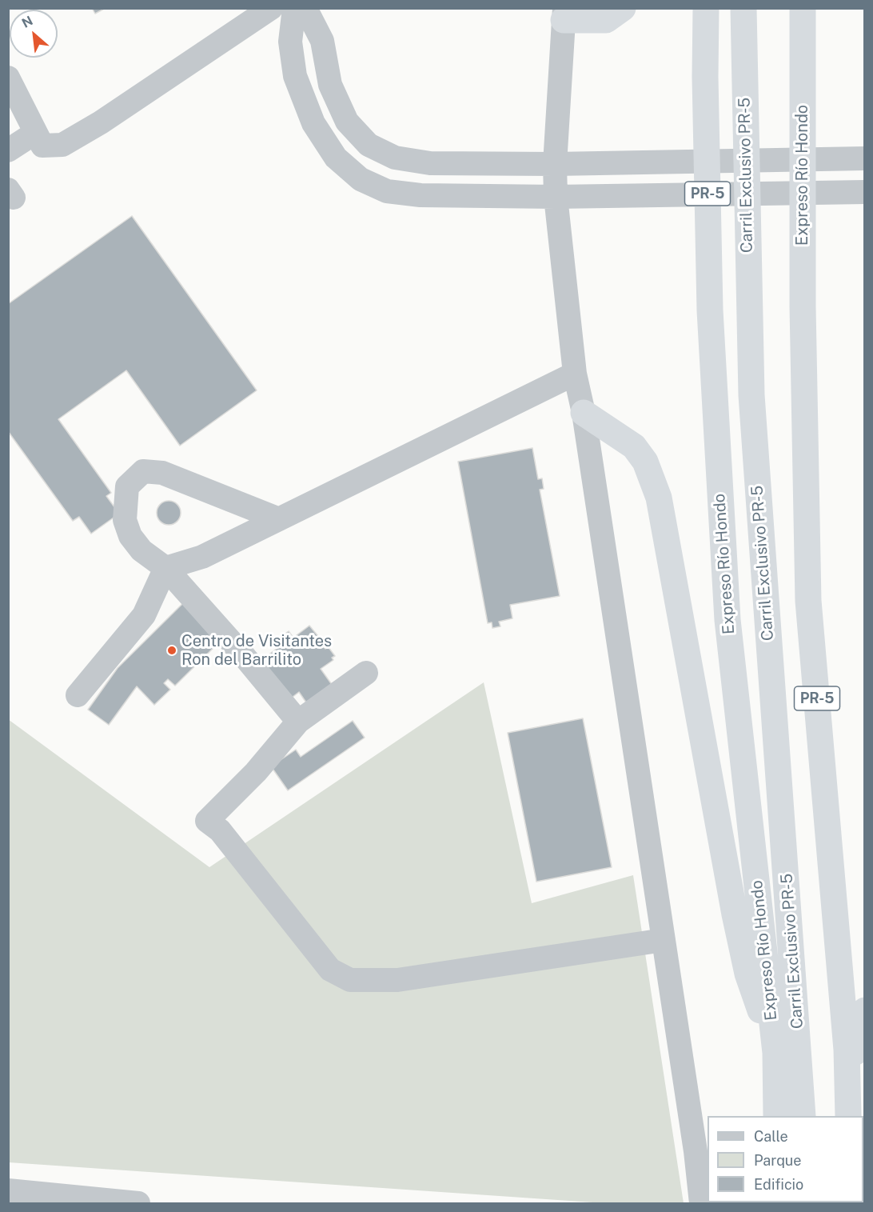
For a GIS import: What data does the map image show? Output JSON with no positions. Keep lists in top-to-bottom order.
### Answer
{
  "streets": {
    "highway": ["Carril Exclusivo PR-5", "Expreso Río Hondo", "PR-5"]
  },
  "places": ["Centro de Visitantes Ron del Barrilito"],
  "legend": ["Calle", "Parque", "Edificio"],
  "north": "top left"
}
